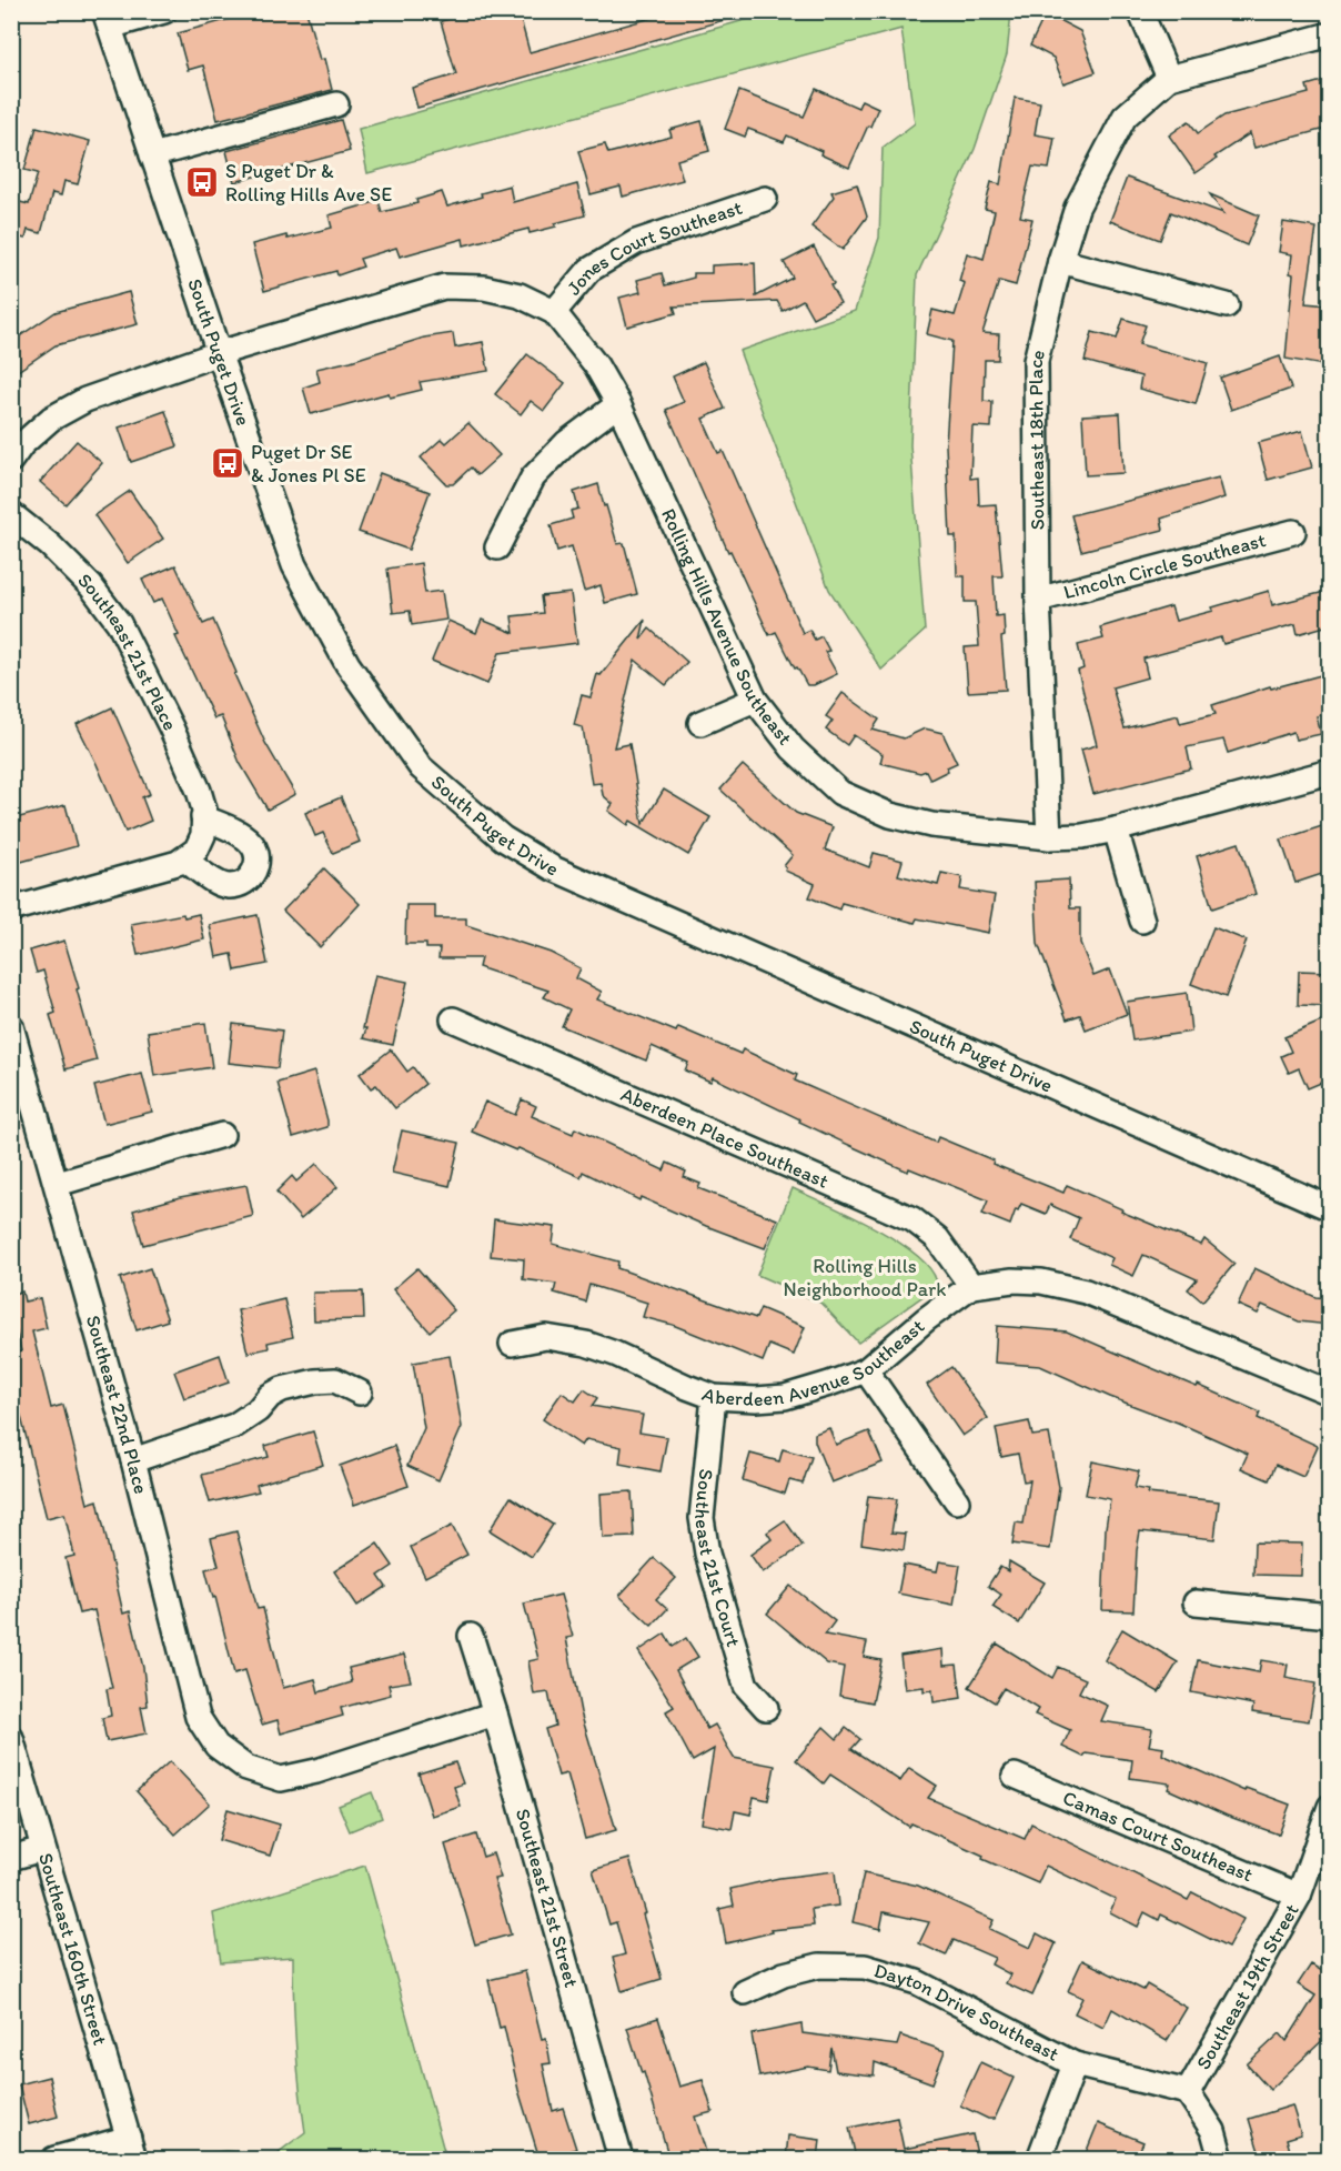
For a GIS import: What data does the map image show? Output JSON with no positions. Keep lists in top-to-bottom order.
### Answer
{
  "streets": {
    "street": [
      "Jones Court Southeast",
      "South Puget Drive",
      "Southeast 18th Place",
      "Lincoln Circle Southeast",
      "Rolling Hills Avenue Southeast",
      "Southeast 21st Place",
      "Aberdeen Place Southeast",
      "Aberdeen Avenue Southeast",
      "Southeast 22nd Place",
      "Southeast 21st Court",
      "Camas Court Southeast",
      "Southeast 21st Street",
      "Southeast 160th Street",
      "Southeast 19th Street",
      "Dayton Drive Southeast"
    ]
  },
  "crossings": [
    ["Jones Court Southeast", "Rolling Hills Avenue Southeast"],
    ["South Puget Drive", "Rolling Hills Avenue Southeast"],
    ["Southeast 18th Place", "Lincoln Circle Southeast"],
    ["Southeast 18th Place", "Rolling Hills Avenue Southeast"],
    ["Aberdeen Place Southeast", "Aberdeen Avenue Southeast"],
    ["Aberdeen Avenue Southeast", "Southeast 21st Court"],
    ["Southeast 22nd Place", "Southeast 21st Street"],
    ["Camas Court Southeast", "Southeast 19th Street"],
    ["Southeast 19th Street", "Dayton Drive Southeast"]
  ],
  "parks": ["Rolling Hills Neighborhood Park"],
  "places": {
    "bus stop": ["S Puget Dr & Rolling Hills Ave SE", "Puget Dr SE & Jones Pl SE"]
  }
}
